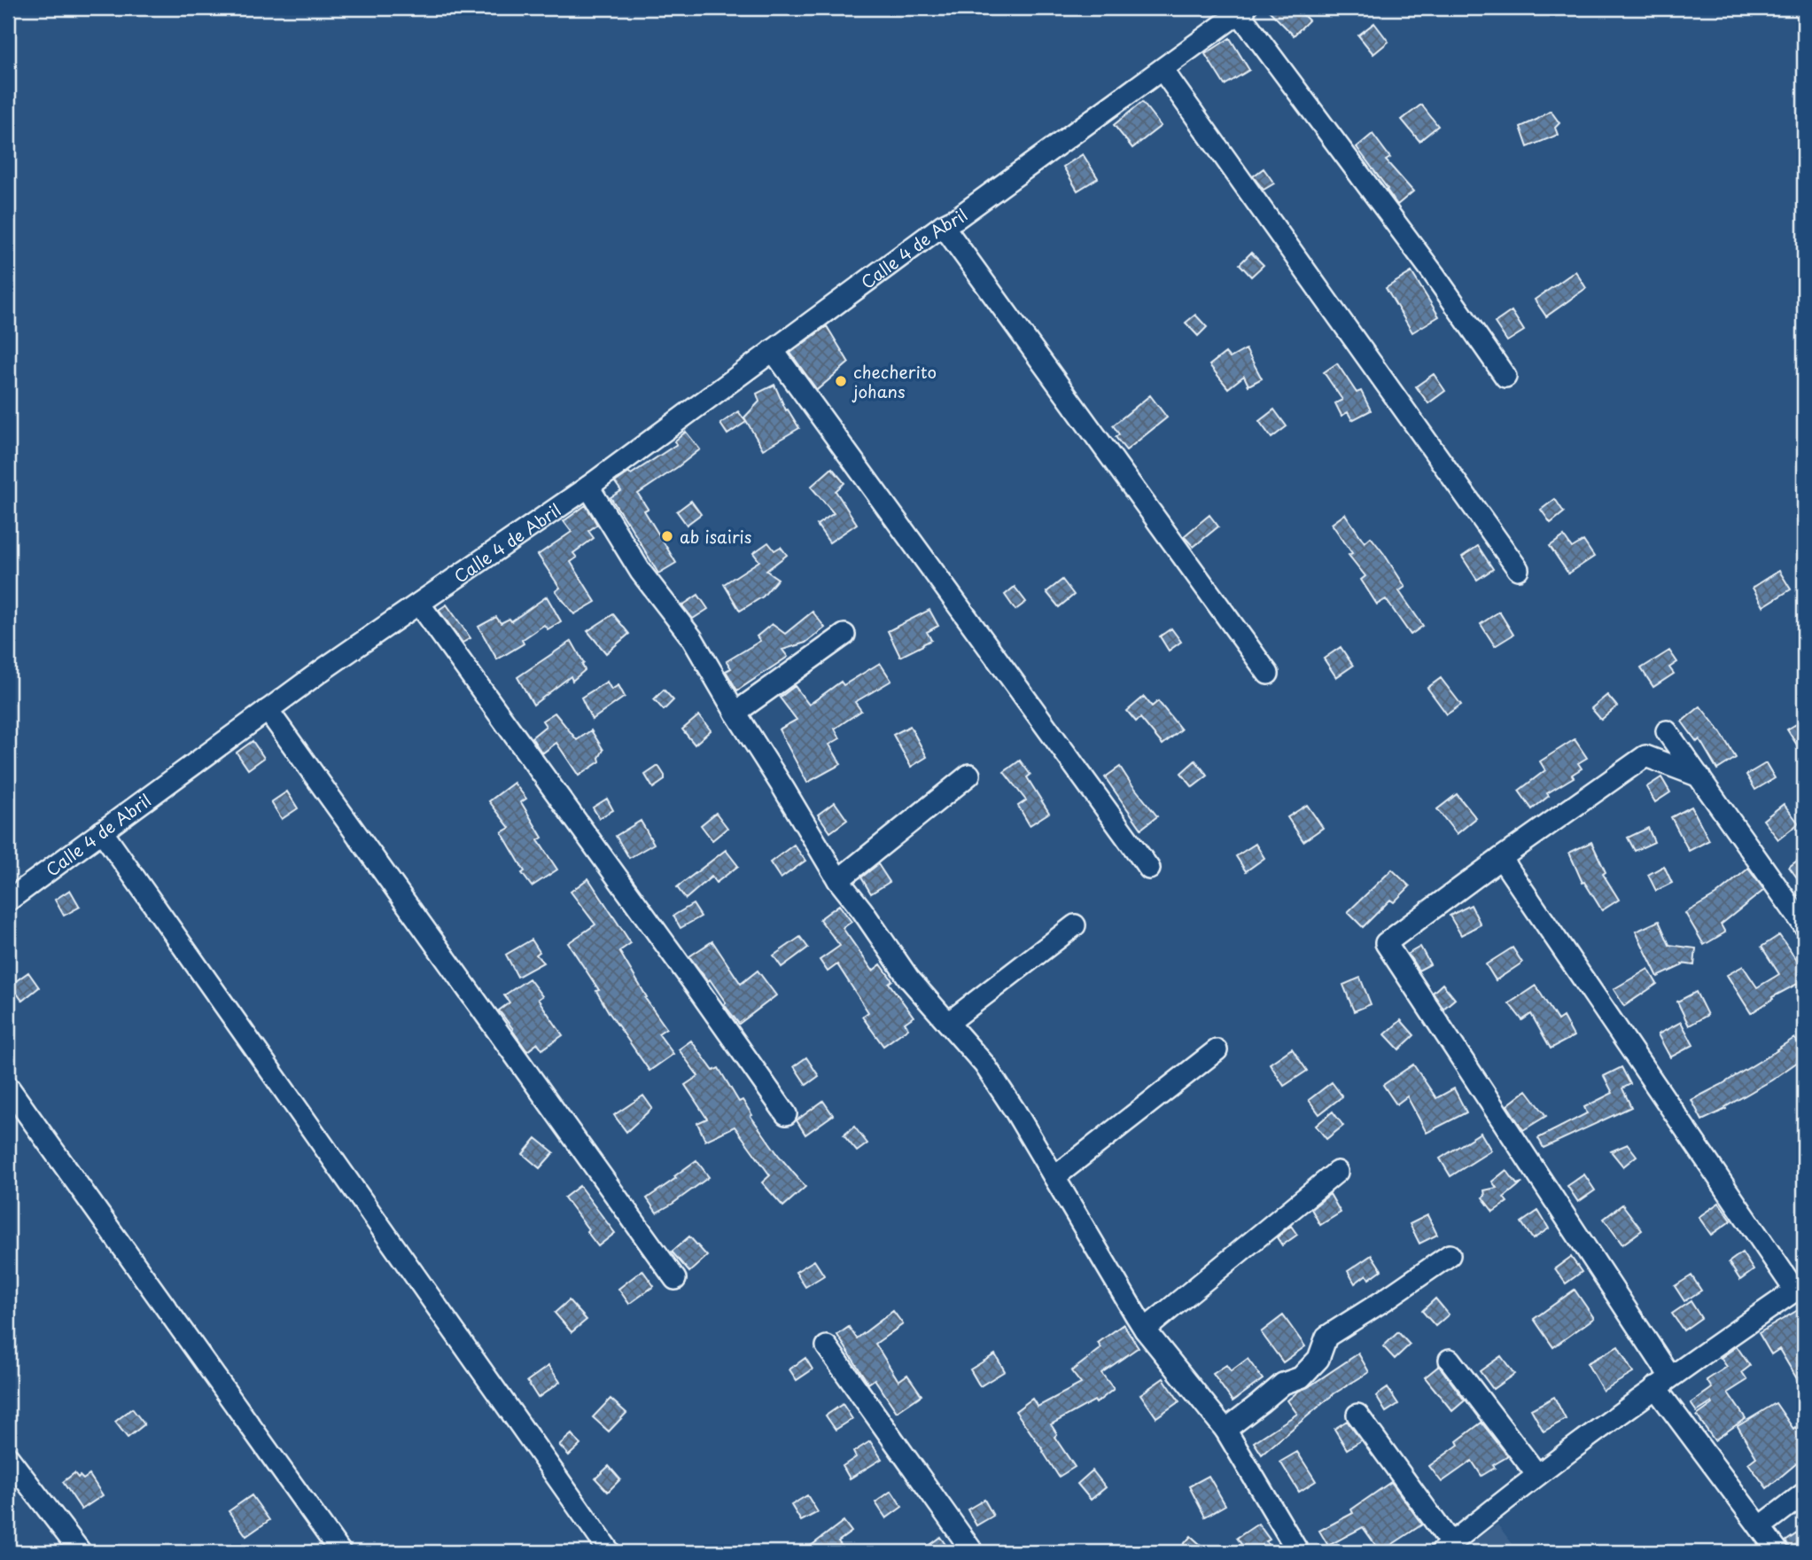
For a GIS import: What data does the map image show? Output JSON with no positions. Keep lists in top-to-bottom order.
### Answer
{
  "streets": {
    "street": ["Calle 4 de Abril"]
  },
  "places": ["checherito johans", "ab isairis"]
}
